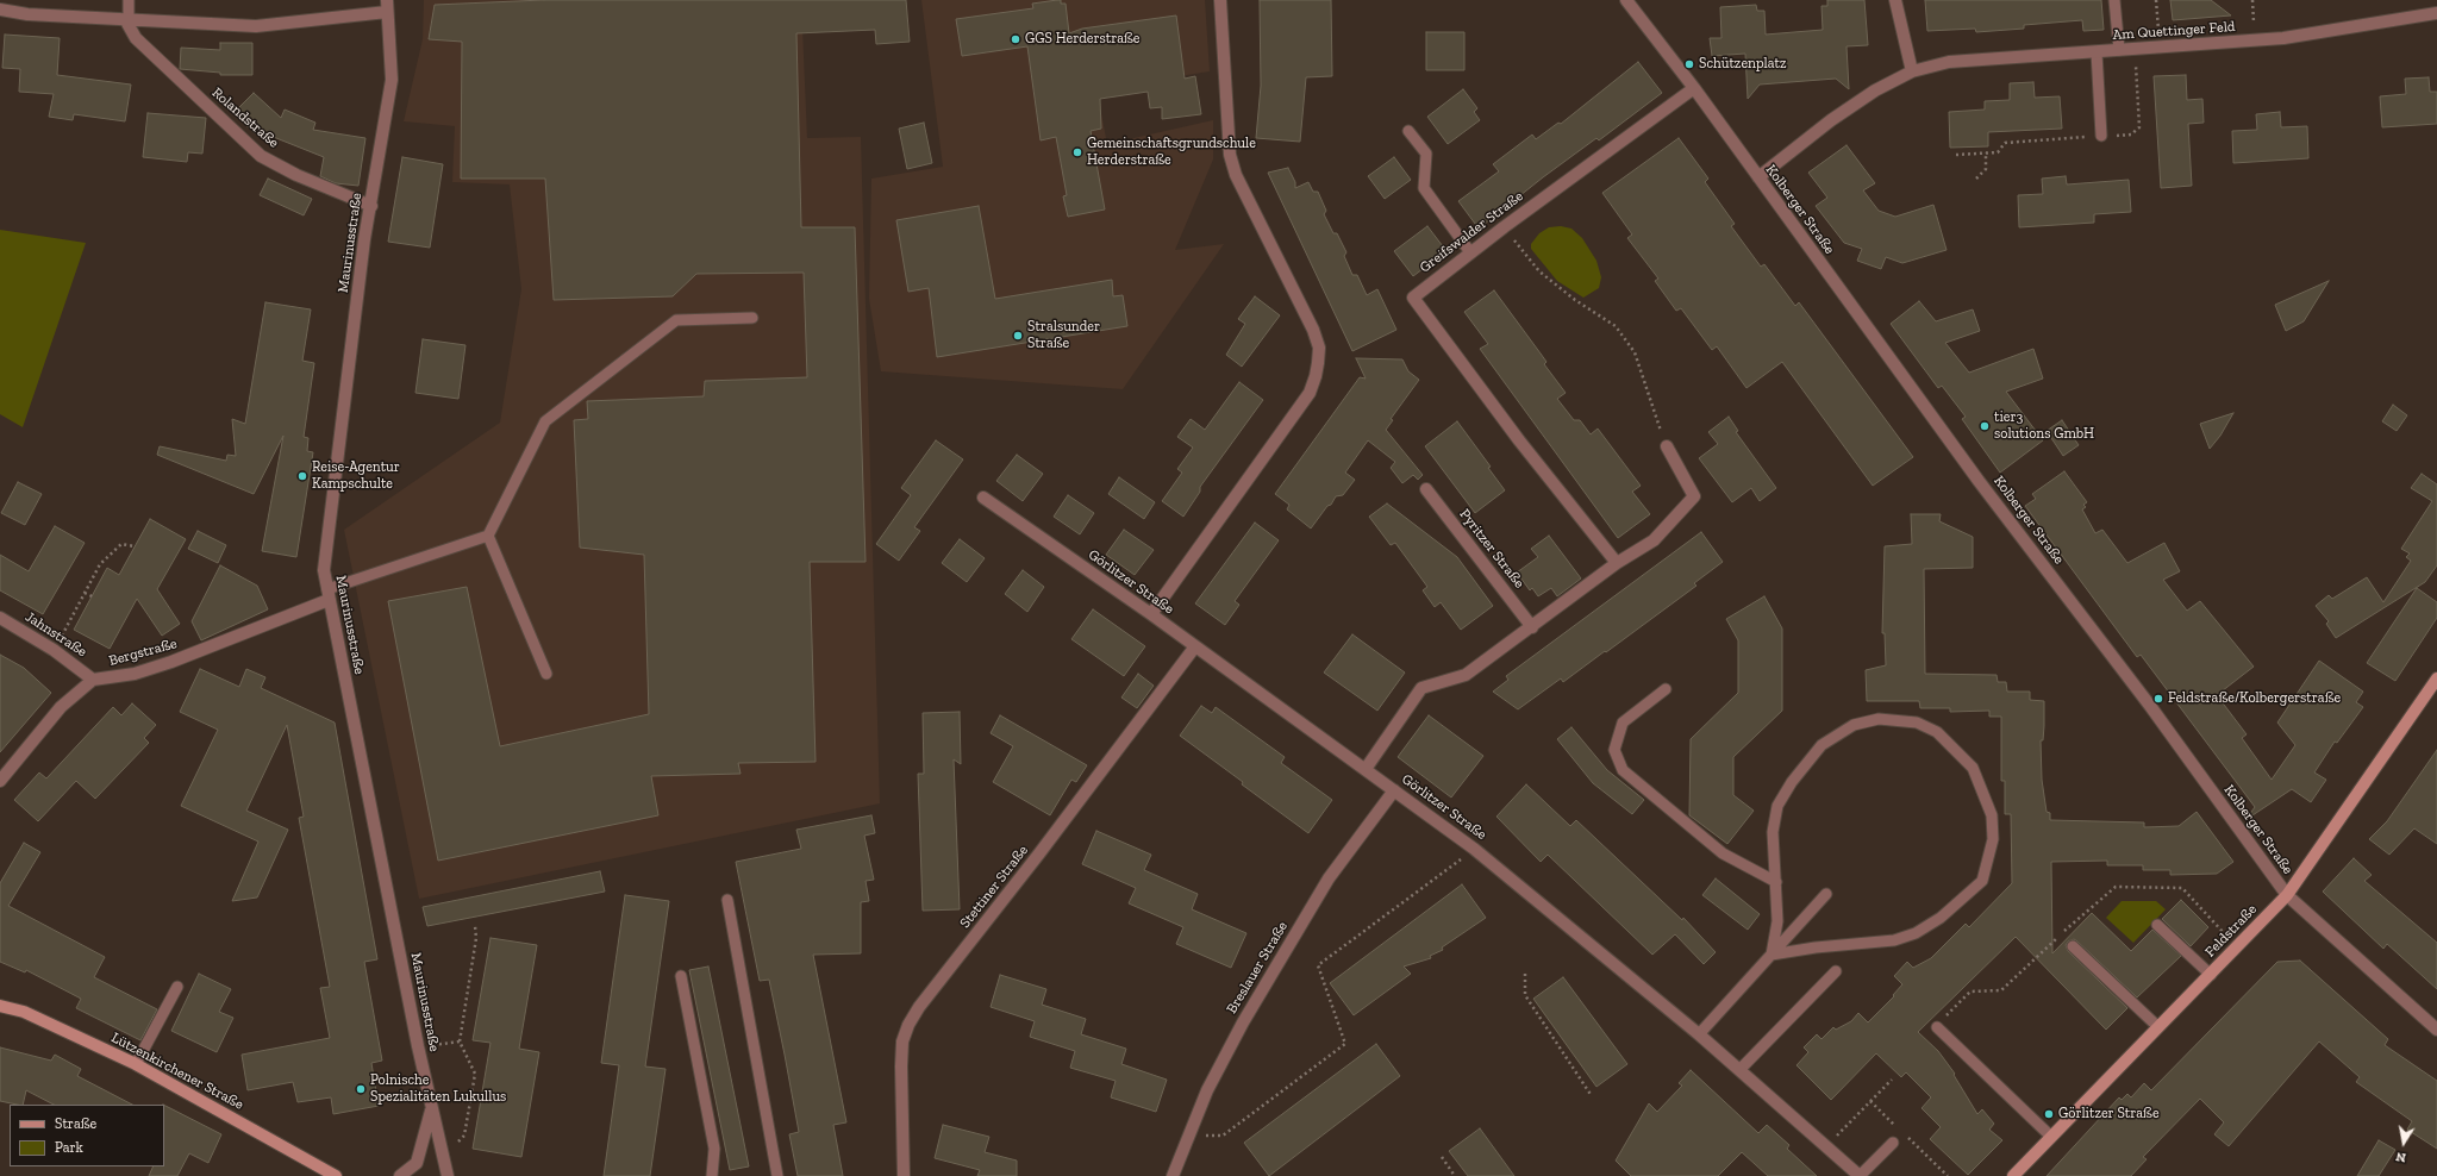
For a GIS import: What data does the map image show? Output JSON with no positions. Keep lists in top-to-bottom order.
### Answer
{
  "streets": {
    "main road": ["Feldstraße", "Lützenkirchener Straße"],
    "street": [
      "Am Quettinger Feld",
      "Rolandstraße",
      "Kolberger Straße",
      "Greifswalder Straße",
      "Maurinusstraße",
      "Pyritzer Straße",
      "Görlitzer Straße",
      "Jahnstraße",
      "Bergstraße",
      "Stettiner Straße",
      "Breslauer Straße"
    ]
  },
  "crossings": [
    ["Am Quettinger Feld", "Kolberger Straße"],
    ["Rolandstraße", "Maurinusstraße"],
    ["Kolberger Straße", "Greifswalder Straße"],
    ["Kolberger Straße", "Feldstraße"],
    ["Maurinusstraße", "Bergstraße"],
    ["Görlitzer Straße", "Stettiner Straße"],
    ["Görlitzer Straße", "Breslauer Straße"],
    ["Jahnstraße", "Bergstraße"]
  ],
  "places": [
    "GGS Herderstraße",
    "Schützenplatz",
    "Gemeinschaftsgrundschule Herderstraße",
    "Stralsunder Straße",
    "tier3 solutions GmbH",
    "Reise-Agentur Kampschulte",
    "Feldstraße/Kolbergerstraße",
    "Polnische Spezialitäten Lukullus",
    "Görlitzer Straße"
  ],
  "legend": ["Straße", "Park"],
  "north": "bottom"
}
